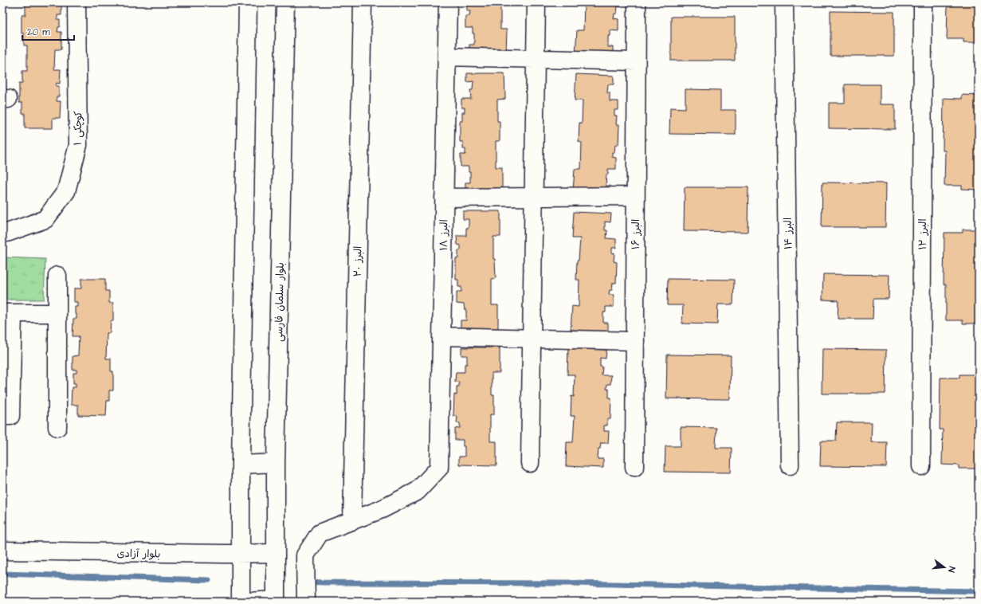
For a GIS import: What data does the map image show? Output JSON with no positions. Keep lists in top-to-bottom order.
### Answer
{
  "streets": {
    "street": [
      "کوچکی ۱",
      "البرز ۱۴",
      "البرز ۱۶",
      "البرز ۱۲",
      "البرز ۱۸",
      "البرز ۲۰",
      "بلوار سلمان فارسی",
      "بلوار آزادی"
    ]
  },
  "crossings": [
    ["البرز ۱۸", "البرز ۲۰"],
    ["بلوار سلمان فارسی", "بلوار آزادی"]
  ],
  "scale_bar": "20 m",
  "north": "right"
}
